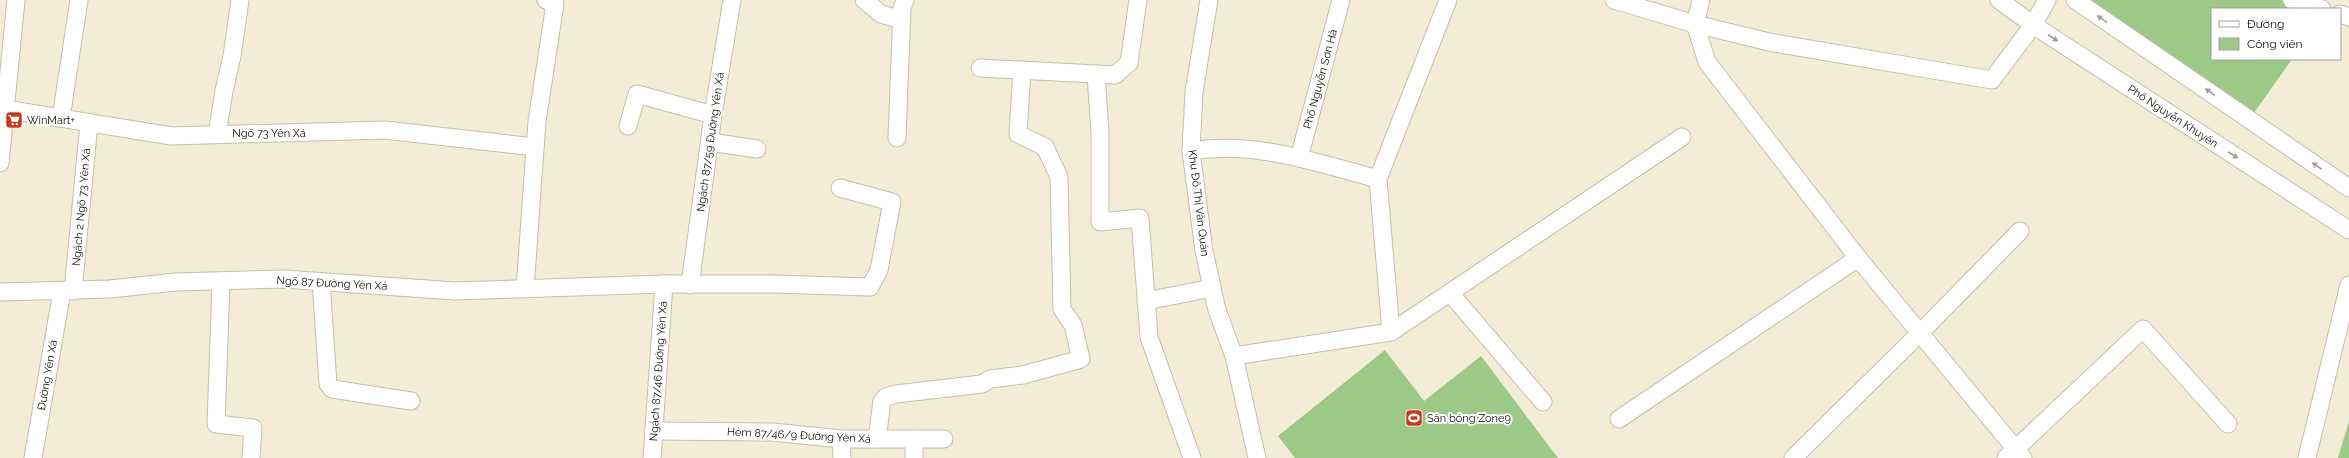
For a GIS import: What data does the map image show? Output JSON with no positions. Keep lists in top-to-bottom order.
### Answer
{
  "streets": {
    "street": [
      "Phố Nguyễn Sơn Hà",
      "Phố Nguyễn Khuyến",
      "Ngõ 73 Yên Xá",
      "Ngách 87/59 Đường Yên Xá",
      "Khu Đô Thị Văn Quán",
      "Ngách 2 Ngõ 73 Yên Xá",
      "Ngõ 87 Đường Yên Xá",
      "Ngách 87/46 Đường Yên Xá",
      "Đường Yên Xá",
      "Hẻm 87/46/9 Đường Yên Xá"
    ]
  },
  "crossings": [
    ["Ngõ 73 Yên Xá", "Ngách 2 Ngõ 73 Yên Xá"],
    ["Ngách 87/59 Đường Yên Xá", "Ngõ 87 Đường Yên Xá"],
    ["Ngách 2 Ngõ 73 Yên Xá", "Ngõ 87 Đường Yên Xá"],
    ["Ngách 2 Ngõ 73 Yên Xá", "Đường Yên Xá"],
    ["Ngõ 87 Đường Yên Xá", "Ngách 87/46 Đường Yên Xá"],
    ["Ngõ 87 Đường Yên Xá", "Đường Yên Xá"],
    ["Ngách 87/46 Đường Yên Xá", "Hẻm 87/46/9 Đường Yên Xá"]
  ],
  "places": {
    "supermarket": ["WinMart+"],
    "sports": ["Sân bóng Zone9"]
  },
  "legend": ["Đường", "Công viên"]
}
